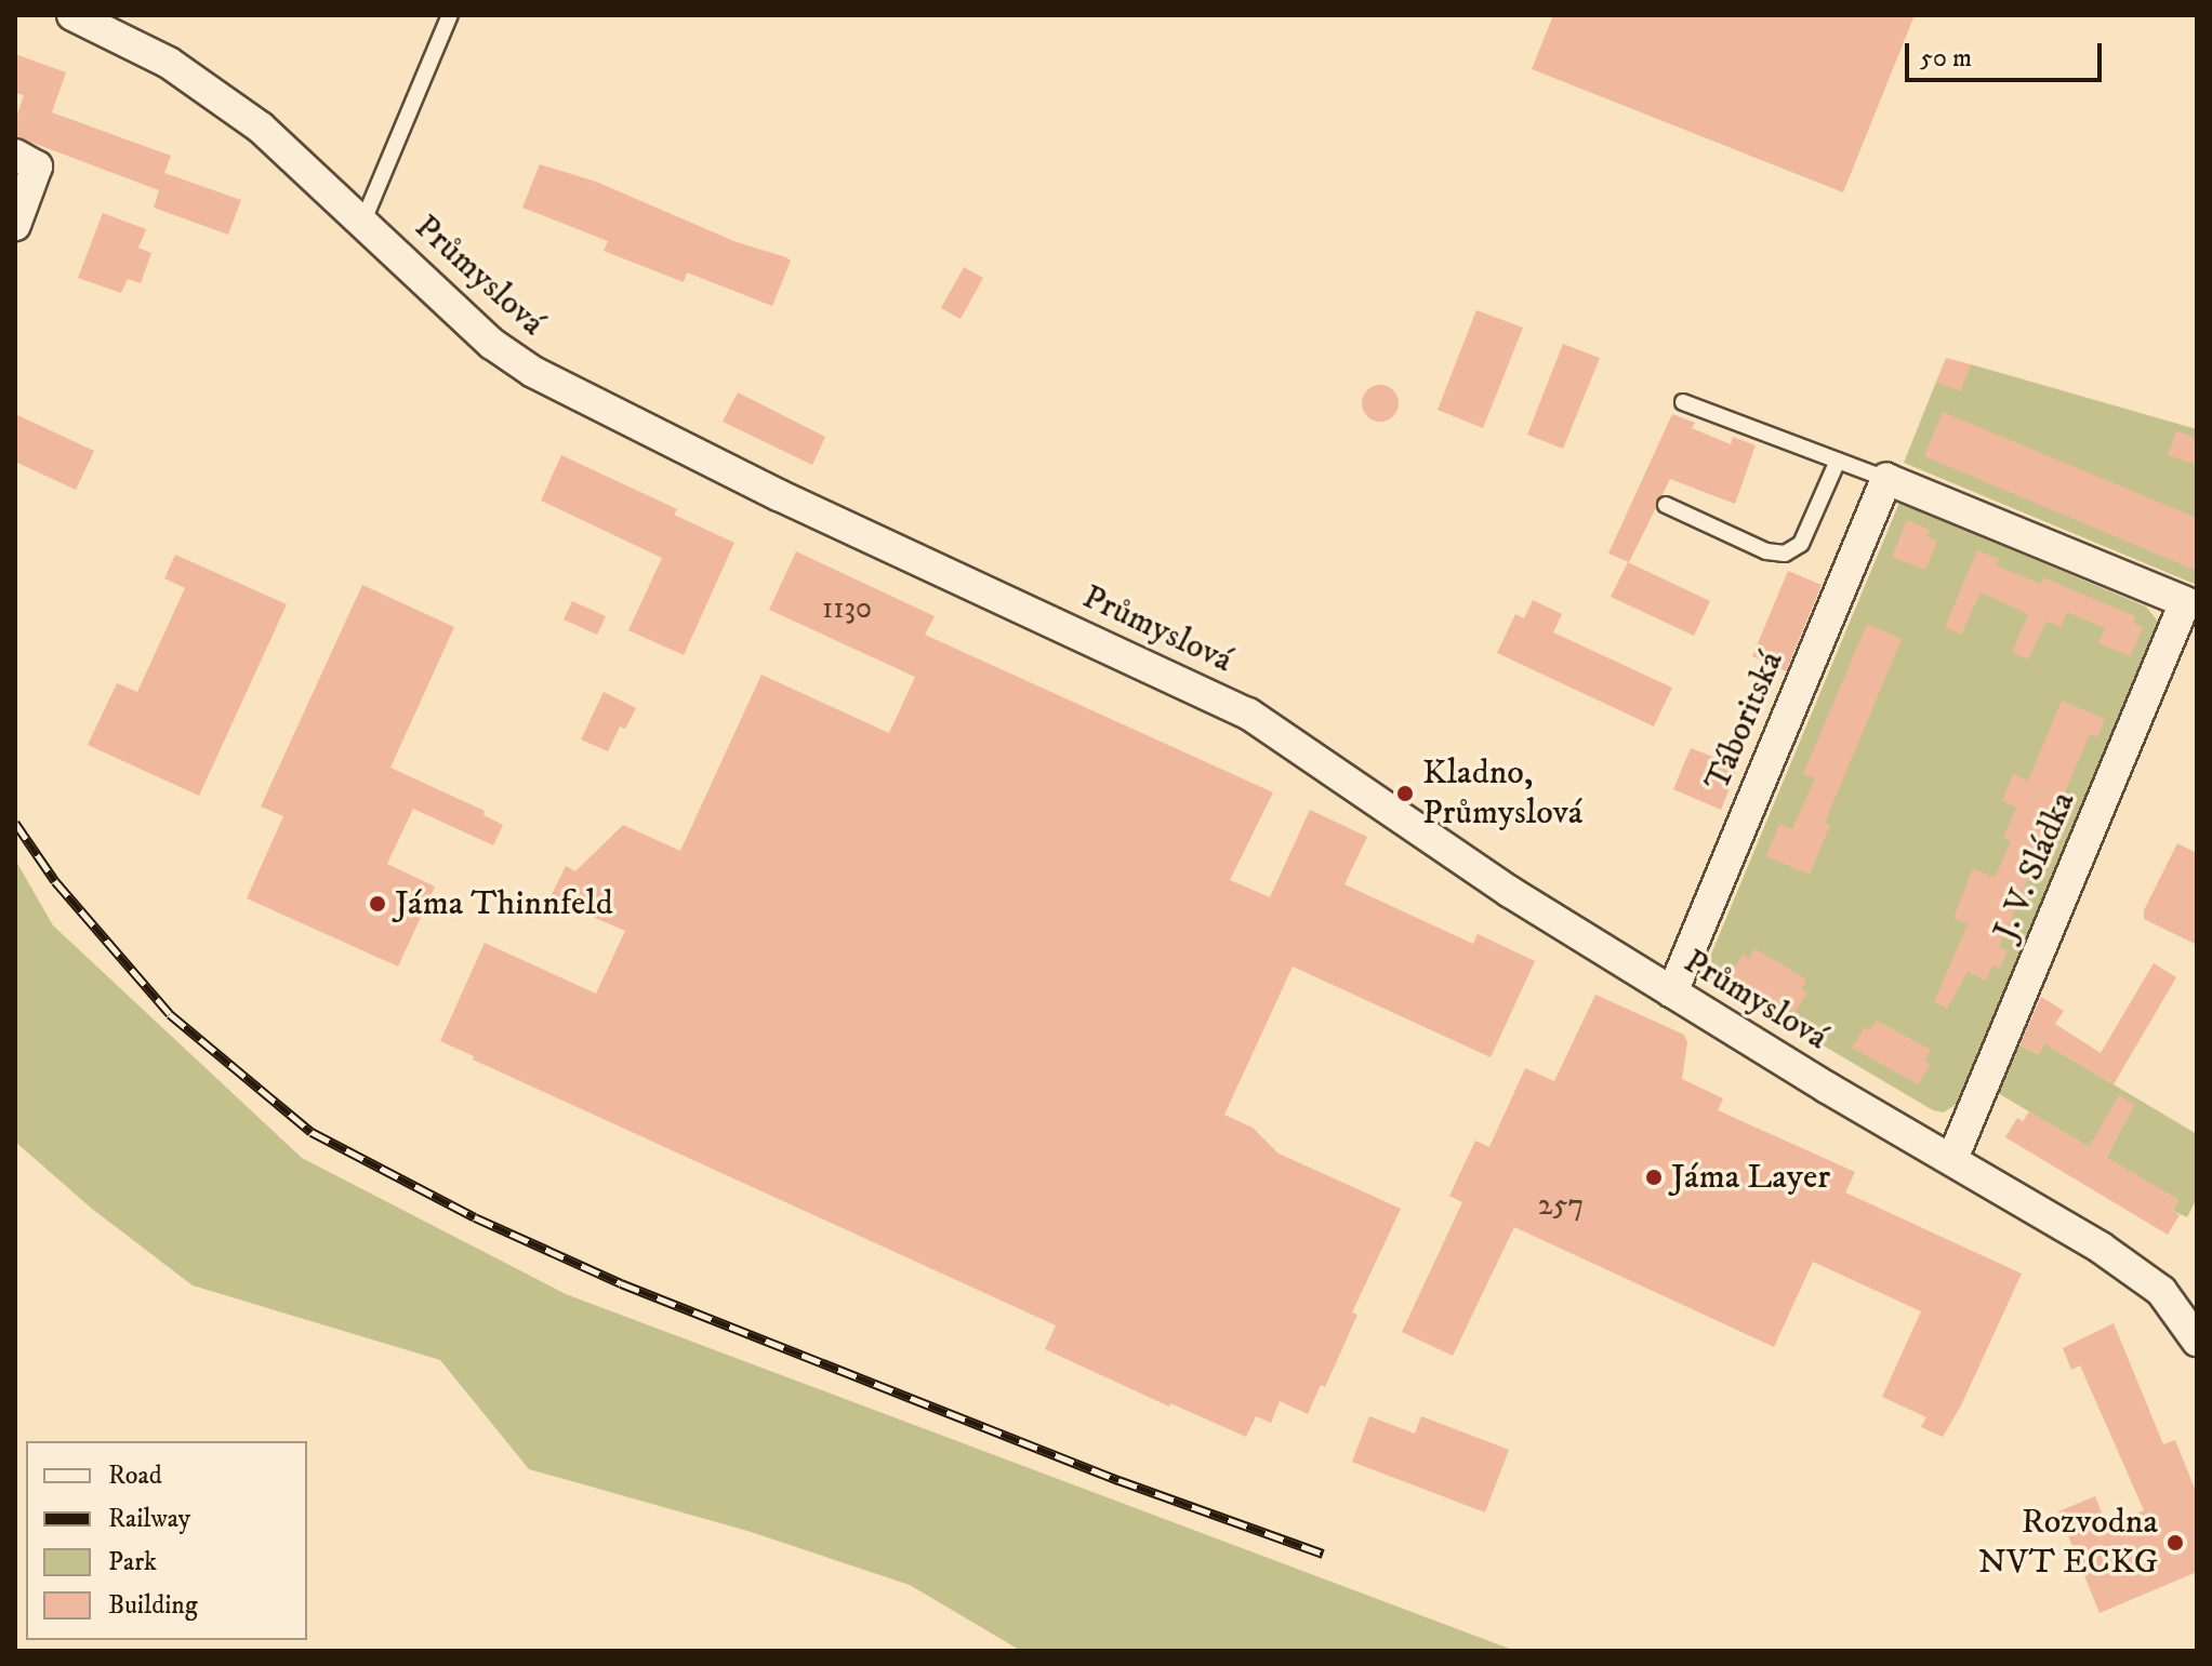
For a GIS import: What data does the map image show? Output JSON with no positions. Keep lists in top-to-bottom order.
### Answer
{
  "streets": {
    "street": ["Průmyslová", "Táboritská", "J. V. Sládka"]
  },
  "crossings": [
    ["Průmyslová", "Táboritská"],
    ["Průmyslová", "J. V. Sládka"],
    ["Táboritská", "J. V. Sládka"]
  ],
  "places": [
    "Kladno, Průmyslová",
    "Jáma Thinnfeld",
    "Jáma Layer",
    "Rozvodna NVT ECKG"
  ],
  "house_numbers": ["1130", "257"],
  "legend": [
    "Road",
    "Railway",
    "Park",
    "Building"
  ],
  "scale_bar": "50 m"
}
